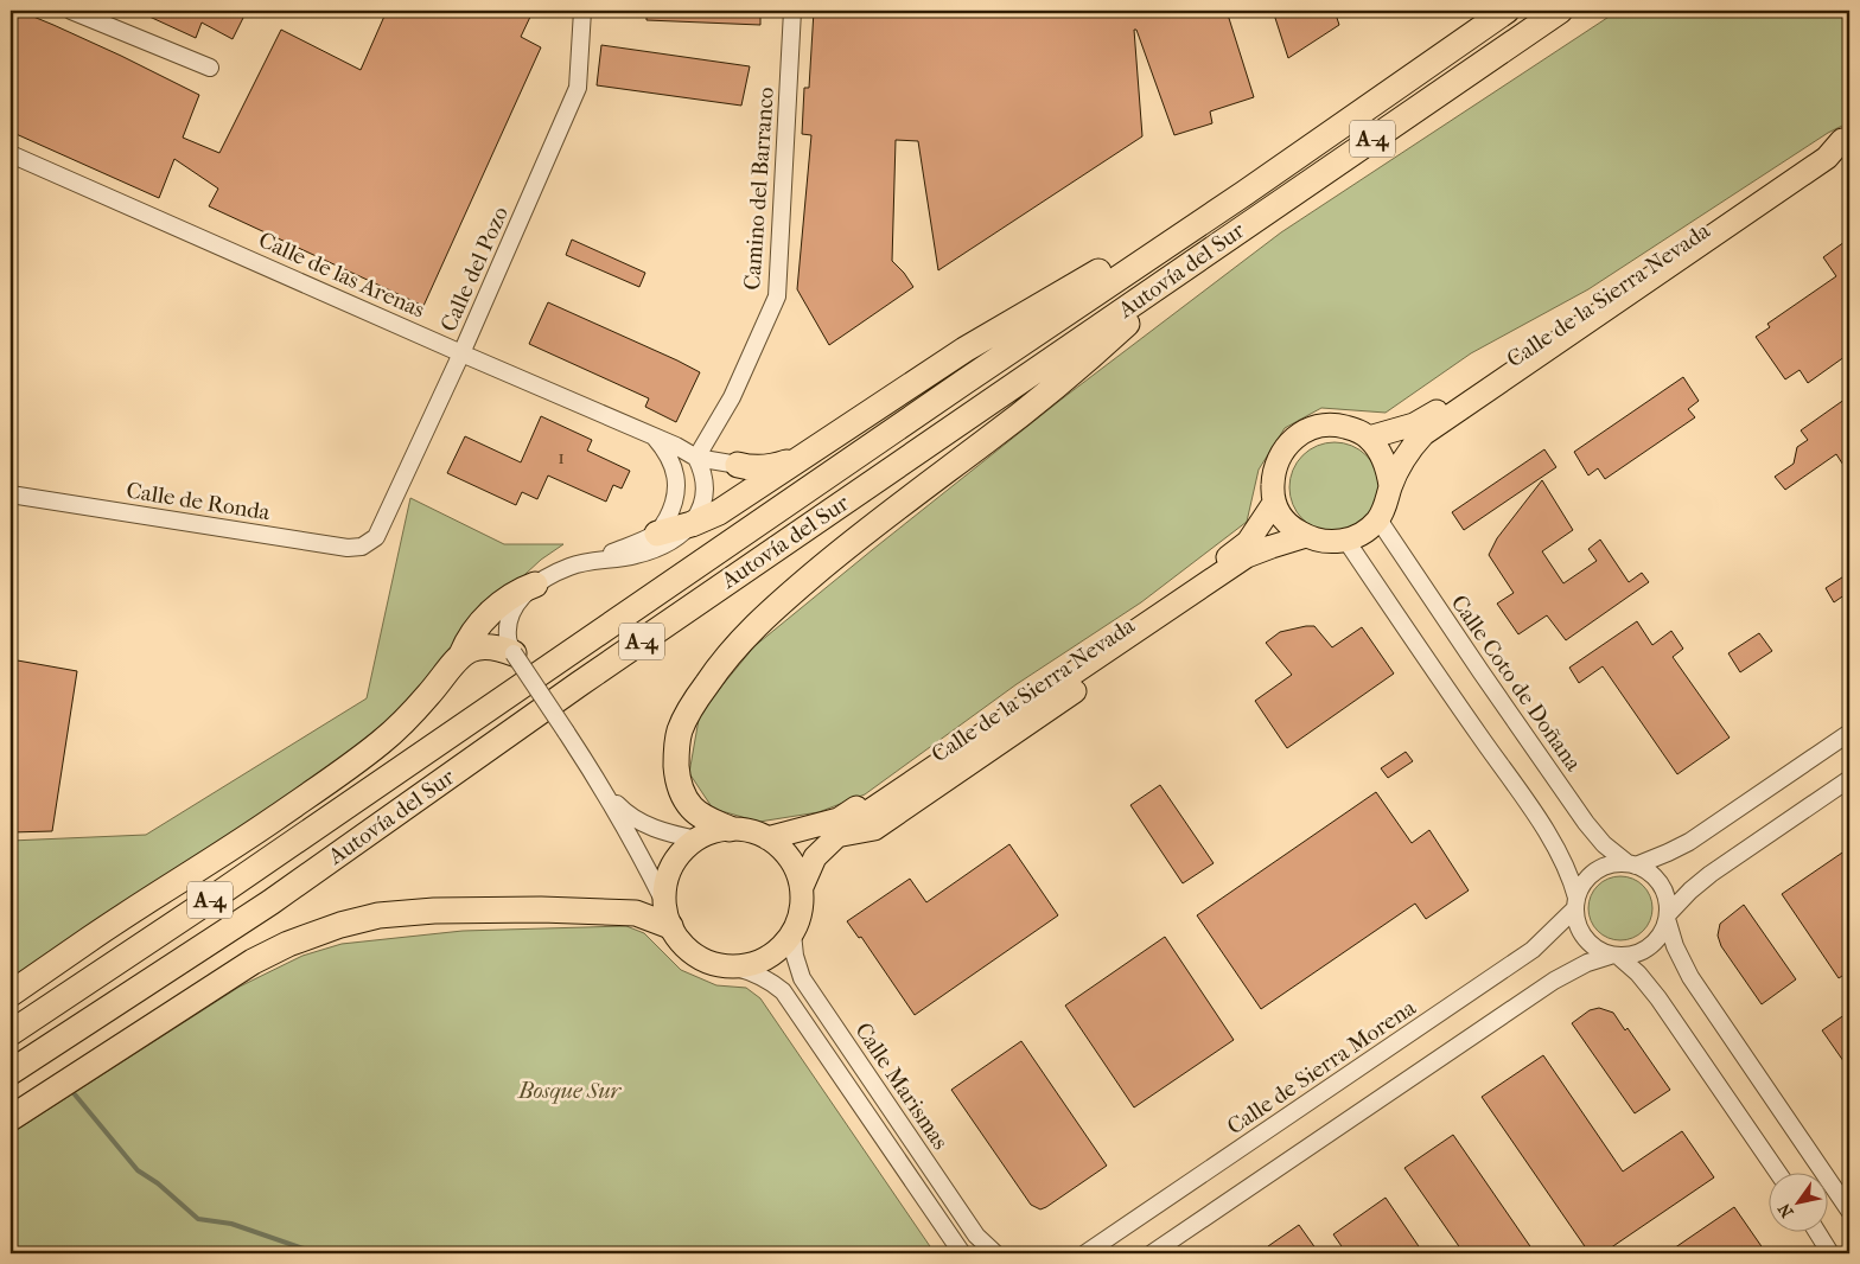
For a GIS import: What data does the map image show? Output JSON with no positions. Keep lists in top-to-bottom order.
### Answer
{
  "streets": {
    "highway": ["A-4", "Autovía del Sur"],
    "main road": ["Calle de la Sierra Nevada"],
    "street": [
      "Camino del Barranco",
      "Calle del Pozo",
      "Calle de las Arenas",
      "Calle de Ronda",
      "Calle Coto de Doñana",
      "Calle de Sierra Morena",
      "Calle Marismas"
    ]
  },
  "crossings": [
    ["Camino del Barranco", "Calle de las Arenas"],
    ["Calle del Pozo", "Calle de las Arenas"],
    ["Calle del Pozo", "Calle de Ronda"],
    ["Calle de la Sierra Nevada", "Calle Coto de Doñana"],
    ["Calle de la Sierra Nevada", "Calle Marismas"],
    ["Calle Coto de Doñana", "Calle de Sierra Morena"]
  ],
  "parks": ["Bosque Sur"],
  "house_numbers": ["1"],
  "north": "bottom left"
}
